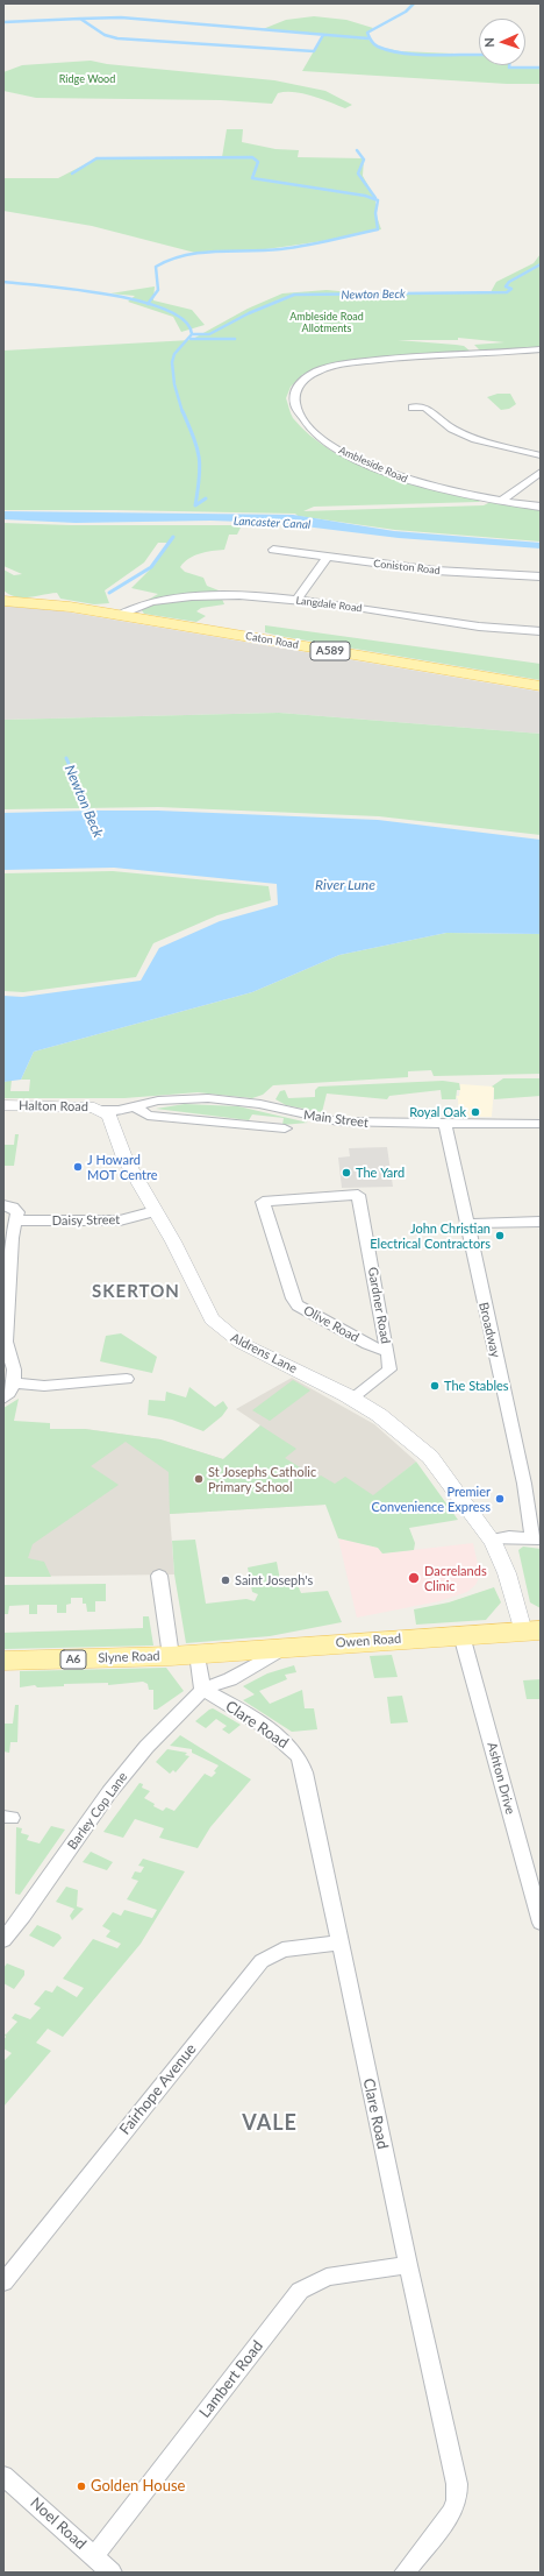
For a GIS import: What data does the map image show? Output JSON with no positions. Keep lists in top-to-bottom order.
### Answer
{
  "streets": {
    "main road": [
      "Caton Road",
      "A589",
      "Owen Road",
      "Slyne Road",
      "A6"
    ],
    "street": [
      "Ambleside Road",
      "Coniston Road",
      "Langdale Road",
      "Halton Road",
      "Main Street",
      "Daisy Street",
      "Gardner Road",
      "Olive Road",
      "Broadway",
      "Aldrens Lane",
      "Clare Road",
      "Ashton Drive",
      "Barley Cop Lane",
      "Fairhope Avenue",
      "Lambert Road",
      "Noel Road"
    ]
  },
  "crossings": [
    ["Langdale Road", "Caton Road"],
    ["Halton Road", "Main Street"],
    ["Halton Road", "Aldrens Lane"],
    ["Main Street", "Broadway"],
    ["Main Street", "Aldrens Lane"],
    ["Daisy Street", "Aldrens Lane"],
    ["Gardner Road", "Olive Road"],
    ["Gardner Road", "Aldrens Lane"],
    ["Aldrens Lane", "Owen Road"],
    ["Owen Road", "Slyne Road"],
    ["Owen Road", "Ashton Drive"],
    ["Owen Road", "Barley Cop Lane"],
    ["Clare Road", "Barley Cop Lane"],
    ["Clare Road", "Fairhope Avenue"],
    ["Clare Road", "Lambert Road"],
    ["Lambert Road", "Noel Road"]
  ],
  "districts": ["SKERTON", "VALE"],
  "water": ["Newton Beck", "Lancaster Canal", "River Lune"],
  "parks": ["Ridge Wood", "Ambleside Road Allotments"],
  "places": [
    "Royal Oak",
    "J Howard MOT Centre",
    "The Yard",
    "John Christian Electrical Contractors",
    "The Stables",
    "St Josephs Catholic Primary School",
    "Premier Convenience Express",
    "Dacrelands Clinic",
    "Saint Joseph's",
    "Golden House"
  ],
  "north": "left"
}
